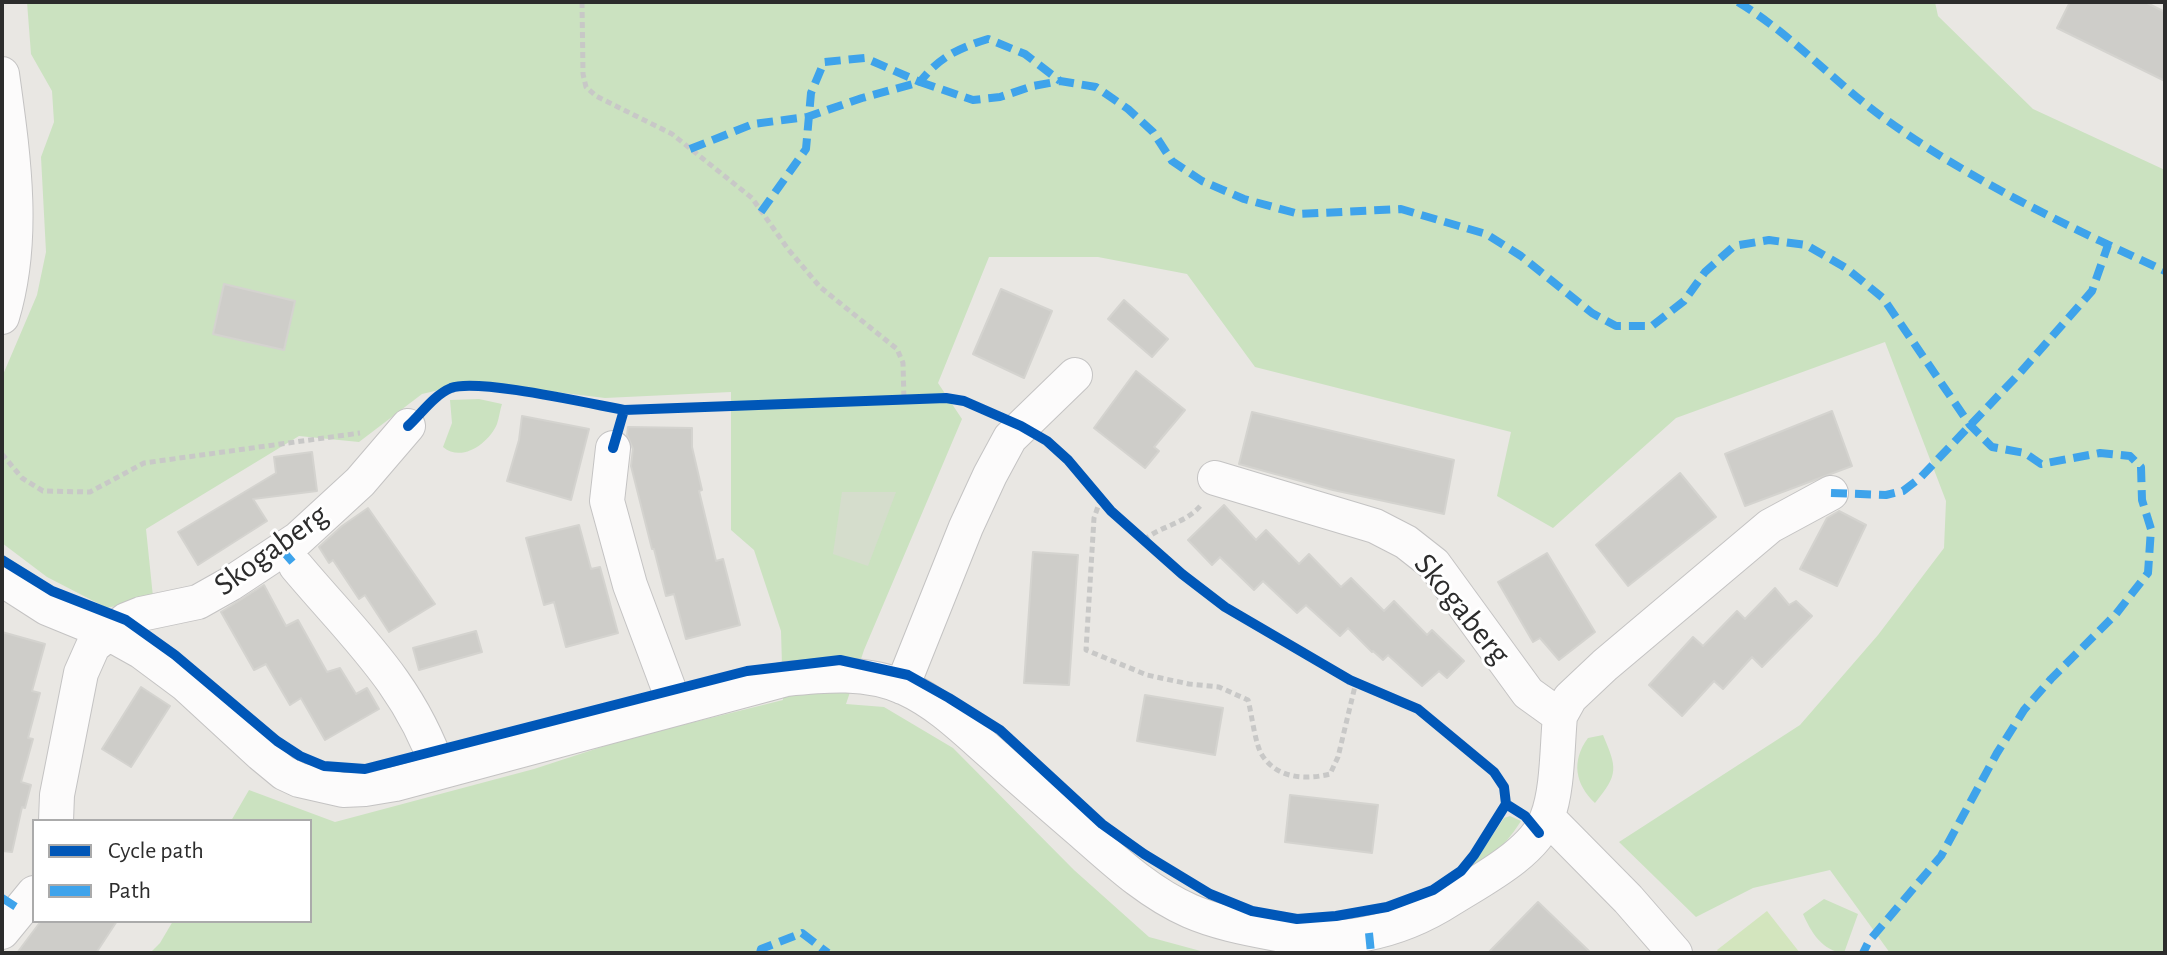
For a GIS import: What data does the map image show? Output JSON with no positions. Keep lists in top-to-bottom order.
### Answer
{
  "streets": {
    "street": ["Skogaberg"]
  },
  "legend": ["Cycle path", "Path"]
}
